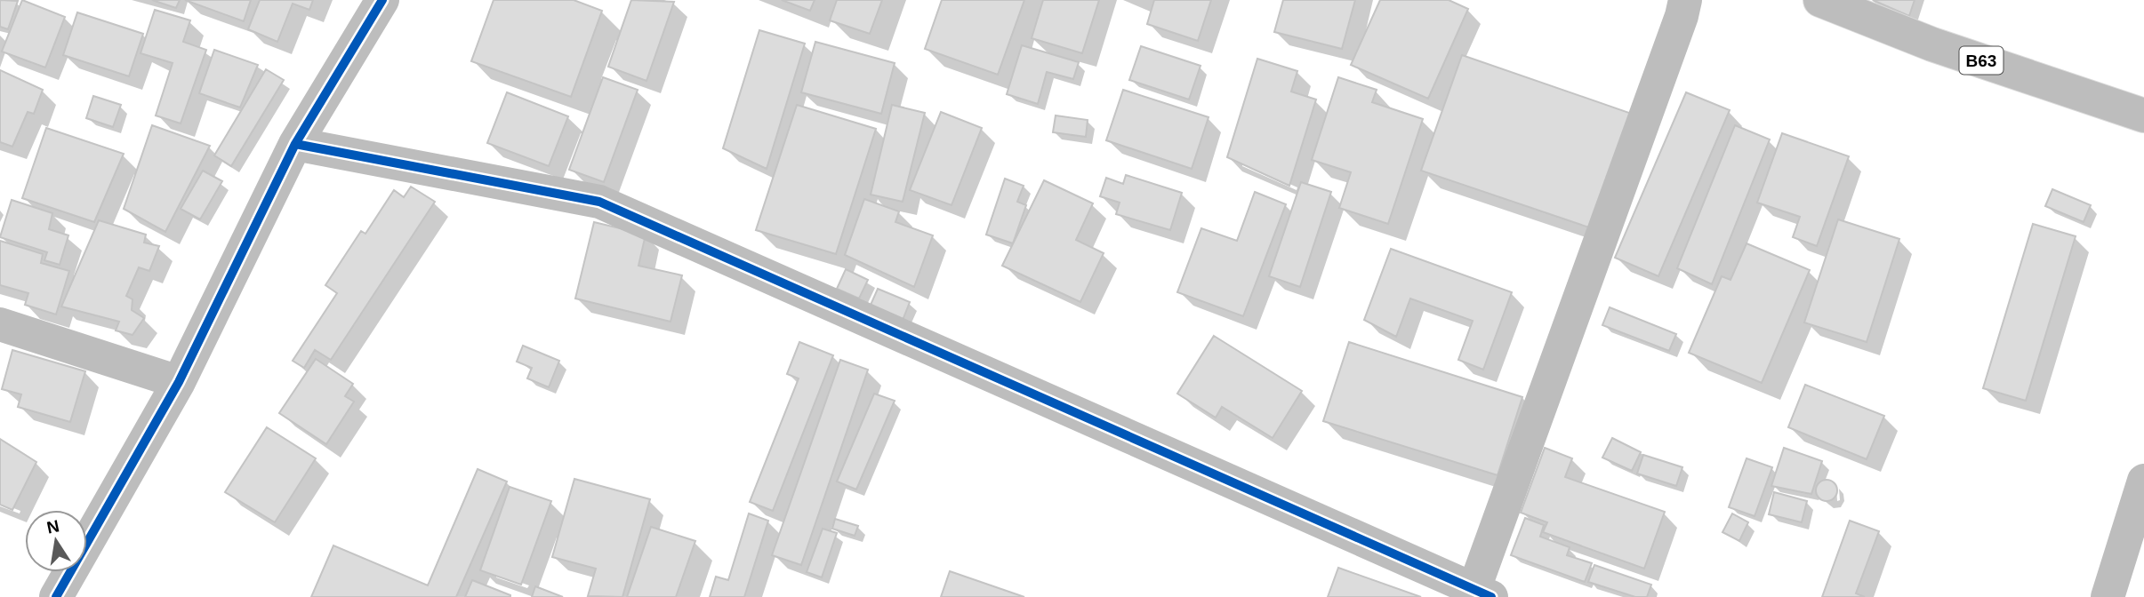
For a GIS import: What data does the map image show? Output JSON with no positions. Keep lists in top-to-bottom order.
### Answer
{
  "streets": {
    "main road": ["B63"]
  },
  "north": "top"
}
